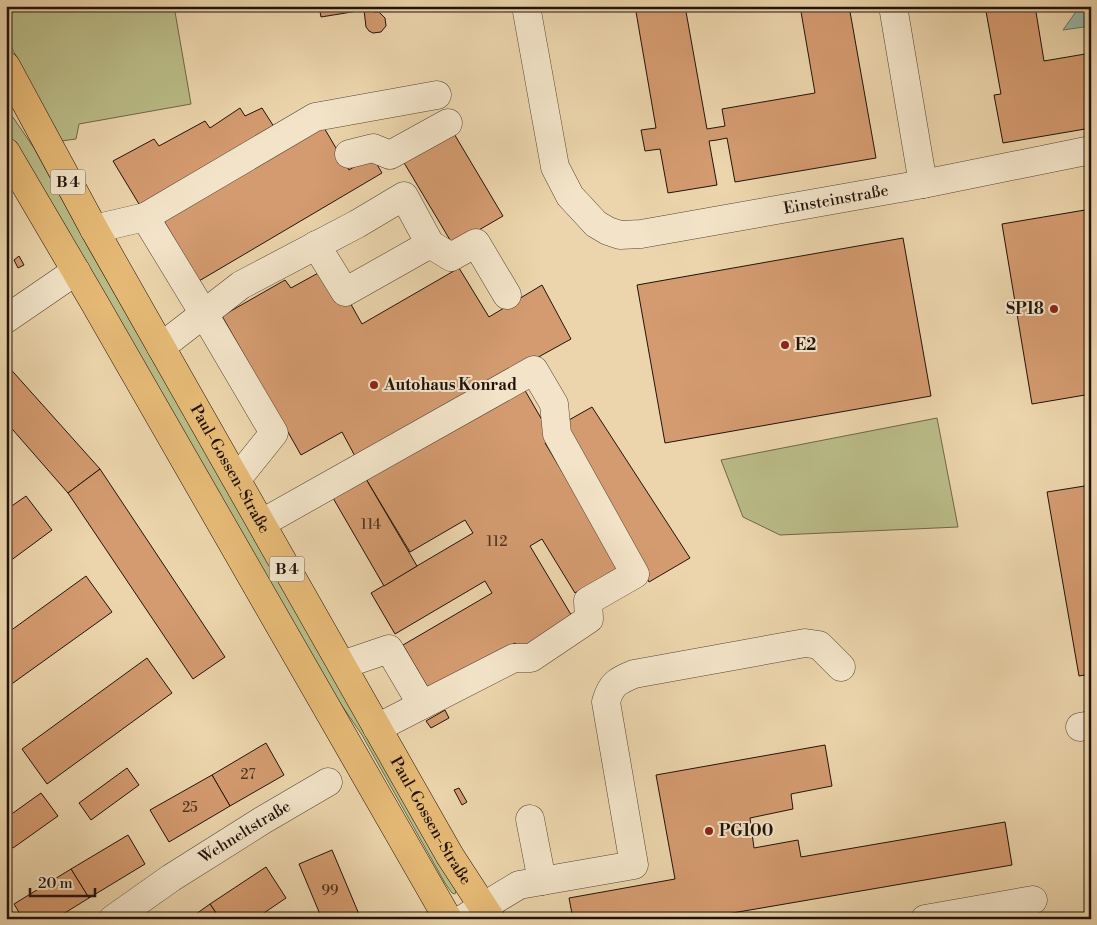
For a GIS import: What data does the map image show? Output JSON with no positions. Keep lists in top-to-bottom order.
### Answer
{
  "streets": {
    "main road": ["B 4", "Paul-Gossen-Straße"],
    "street": ["Einsteinstraße", "Wehneltstraße"]
  },
  "places": [
    "SP18",
    "E2",
    "Autohaus Konrad",
    "PG100"
  ],
  "house_numbers": [
    "114",
    "112",
    "27",
    "25",
    "99"
  ],
  "scale_bar": "20 m"
}
